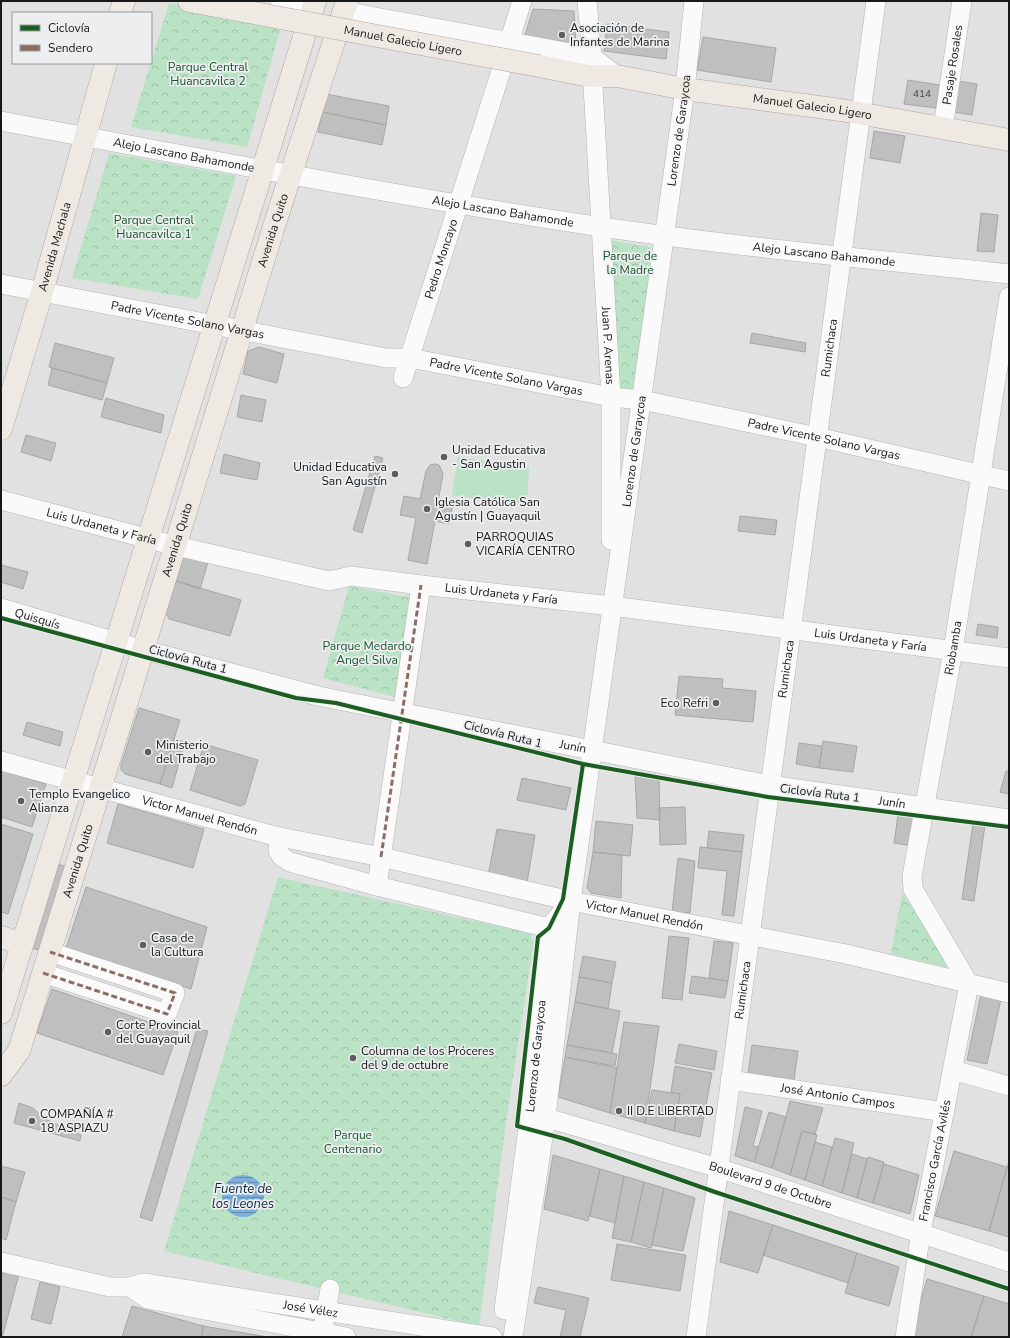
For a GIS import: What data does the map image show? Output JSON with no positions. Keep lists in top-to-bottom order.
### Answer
{
  "streets": {
    "main road": ["Manuel Galecio Ligero", "Avenida Quito", "Avenida Machala"],
    "street": [
      "Pasaje Rosales",
      "Lorenzo de Garaycoa",
      "Alejo Lascano Bahamonde",
      "Pedro Moncayo",
      "Padre Vicente Solano Vargas",
      "Juan P. Arenas",
      "Rumichaca",
      "Luis Urdaneta y Faría",
      "Quisquís",
      "Riobamba",
      "Junín",
      "Victor Manuel Rendón",
      "José Antonio Campos",
      "Francisco García Avilés",
      "Boulevard 9 de Octubre",
      "José Vélez"
    ],
    "cycle path": ["Ciclovía Ruta 1"]
  },
  "crossings": [
    ["Manuel Galecio Ligero", "Pasaje Rosales"],
    ["Manuel Galecio Ligero", "Lorenzo de Garaycoa"],
    ["Manuel Galecio Ligero", "Avenida Quito"],
    ["Manuel Galecio Ligero", "Rumichaca"],
    ["Lorenzo de Garaycoa", "Alejo Lascano Bahamonde"],
    ["Lorenzo de Garaycoa", "Padre Vicente Solano Vargas"],
    ["Lorenzo de Garaycoa", "Juan P. Arenas"],
    ["Lorenzo de Garaycoa", "Luis Urdaneta y Faría"],
    ["Lorenzo de Garaycoa", "Junín"],
    ["Lorenzo de Garaycoa", "Victor Manuel Rendón"],
    ["Lorenzo de Garaycoa", "Boulevard 9 de Octubre"],
    ["Alejo Lascano Bahamonde", "Avenida Quito"],
    ["Alejo Lascano Bahamonde", "Avenida Machala"],
    ["Alejo Lascano Bahamonde", "Pedro Moncayo"],
    ["Alejo Lascano Bahamonde", "Juan P. Arenas"],
    ["Alejo Lascano Bahamonde", "Rumichaca"],
    ["Avenida Quito", "Padre Vicente Solano Vargas"],
    ["Avenida Quito", "Luis Urdaneta y Faría"],
    ["Avenida Quito", "Junín"],
    ["Avenida Quito", "Victor Manuel Rendón"],
    ["Avenida Machala", "Padre Vicente Solano Vargas"],
    ["Pedro Moncayo", "Padre Vicente Solano Vargas"],
    ["Padre Vicente Solano Vargas", "Juan P. Arenas"],
    ["Padre Vicente Solano Vargas", "Rumichaca"],
    ["Padre Vicente Solano Vargas", "Riobamba"],
    ["Juan P. Arenas", "Luis Urdaneta y Faría"],
    ["Rumichaca", "Luis Urdaneta y Faría"],
    ["Rumichaca", "Junín"],
    ["Rumichaca", "Victor Manuel Rendón"],
    ["Rumichaca", "José Antonio Campos"],
    ["Rumichaca", "Boulevard 9 de Octubre"],
    ["Luis Urdaneta y Faría", "Riobamba"],
    ["Quisquís", "Junín"],
    ["Riobamba", "Junín"],
    ["Riobamba", "Victor Manuel Rendón"],
    ["Riobamba", "Francisco García Avilés"],
    ["Victor Manuel Rendón", "Francisco García Avilés"],
    ["José Antonio Campos", "Francisco García Avilés"],
    ["Francisco García Avilés", "Boulevard 9 de Octubre"]
  ],
  "water": ["Fuente de los Leones"],
  "parks": [
    "Parque Central Huancavilca 2",
    "Parque Central Huancavilca 1",
    "Parque de la Madre",
    "Parque Medardo Angel Silva",
    "Parque Centenario"
  ],
  "places": [
    "Asociación de Infantes de Marina",
    "Unidad Educativa - San Agustin",
    "Unidad Educativa San Agustín",
    "Iglesia Católica San Agustín | Guayaquil",
    "PARROQUIAS VICARÍA CENTRO",
    "Eco Refri",
    "Ministerio del Trabajo",
    "Templo Evangelico Alianza",
    "Casa de la Cultura",
    "Corte Provincial del Guayaquil",
    "Columna de los Próceres del 9 de octubre",
    "II D.E LIBERTAD",
    "COMPAÑÍA # 18 ASPIAZU"
  ],
  "house_numbers": ["414"],
  "legend": ["Ciclovía", "Sendero"]
}
